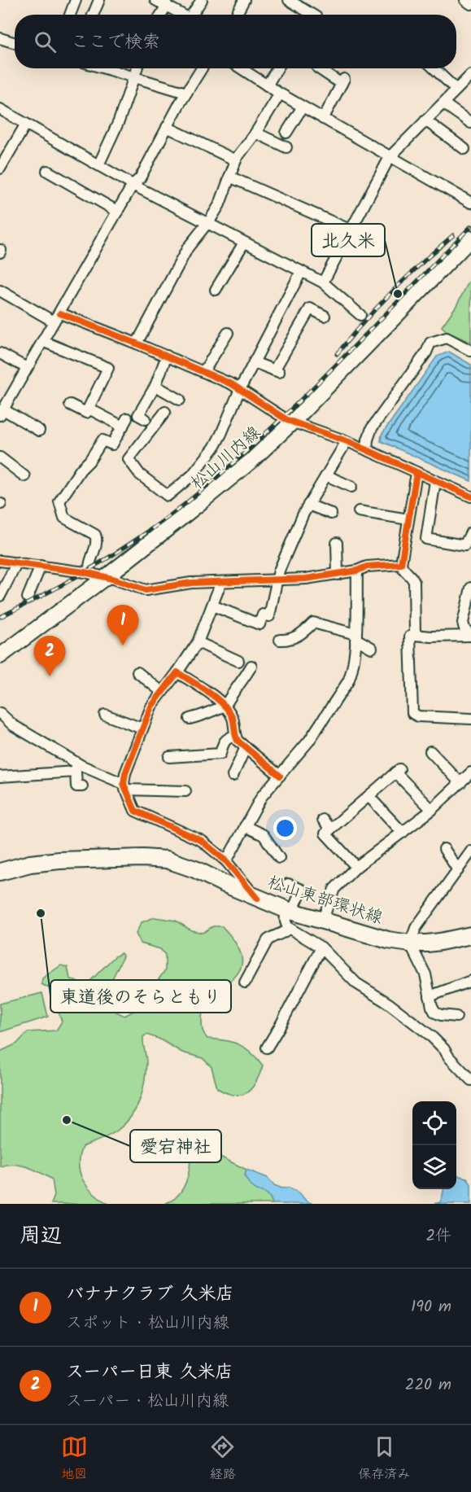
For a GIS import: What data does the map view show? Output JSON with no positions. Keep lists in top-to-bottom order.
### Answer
{
  "streets": {
    "main road": ["松山川内線", "松山東部環状線"]
  },
  "places": ["北久米", "東道後のそらともり", "愛宕神社"],
  "page": {
    "search": "ここで検索",
    "pins": ["1", "2"],
    "heading": ["周辺", "2件"],
    "list": [
      {
        "mark": "1",
        "name": "バナナクラブ 久米店",
        "note": "スポット · 松山川内線",
        "value": "190 m"
      },
      {
        "mark": "2",
        "name": "スーパー日東 久米店",
        "note": "スーパー · 松山川内線",
        "value": "220 m"
      }
    ],
    "nav": ["地図", "経路", "保存済み"]
  }
}
